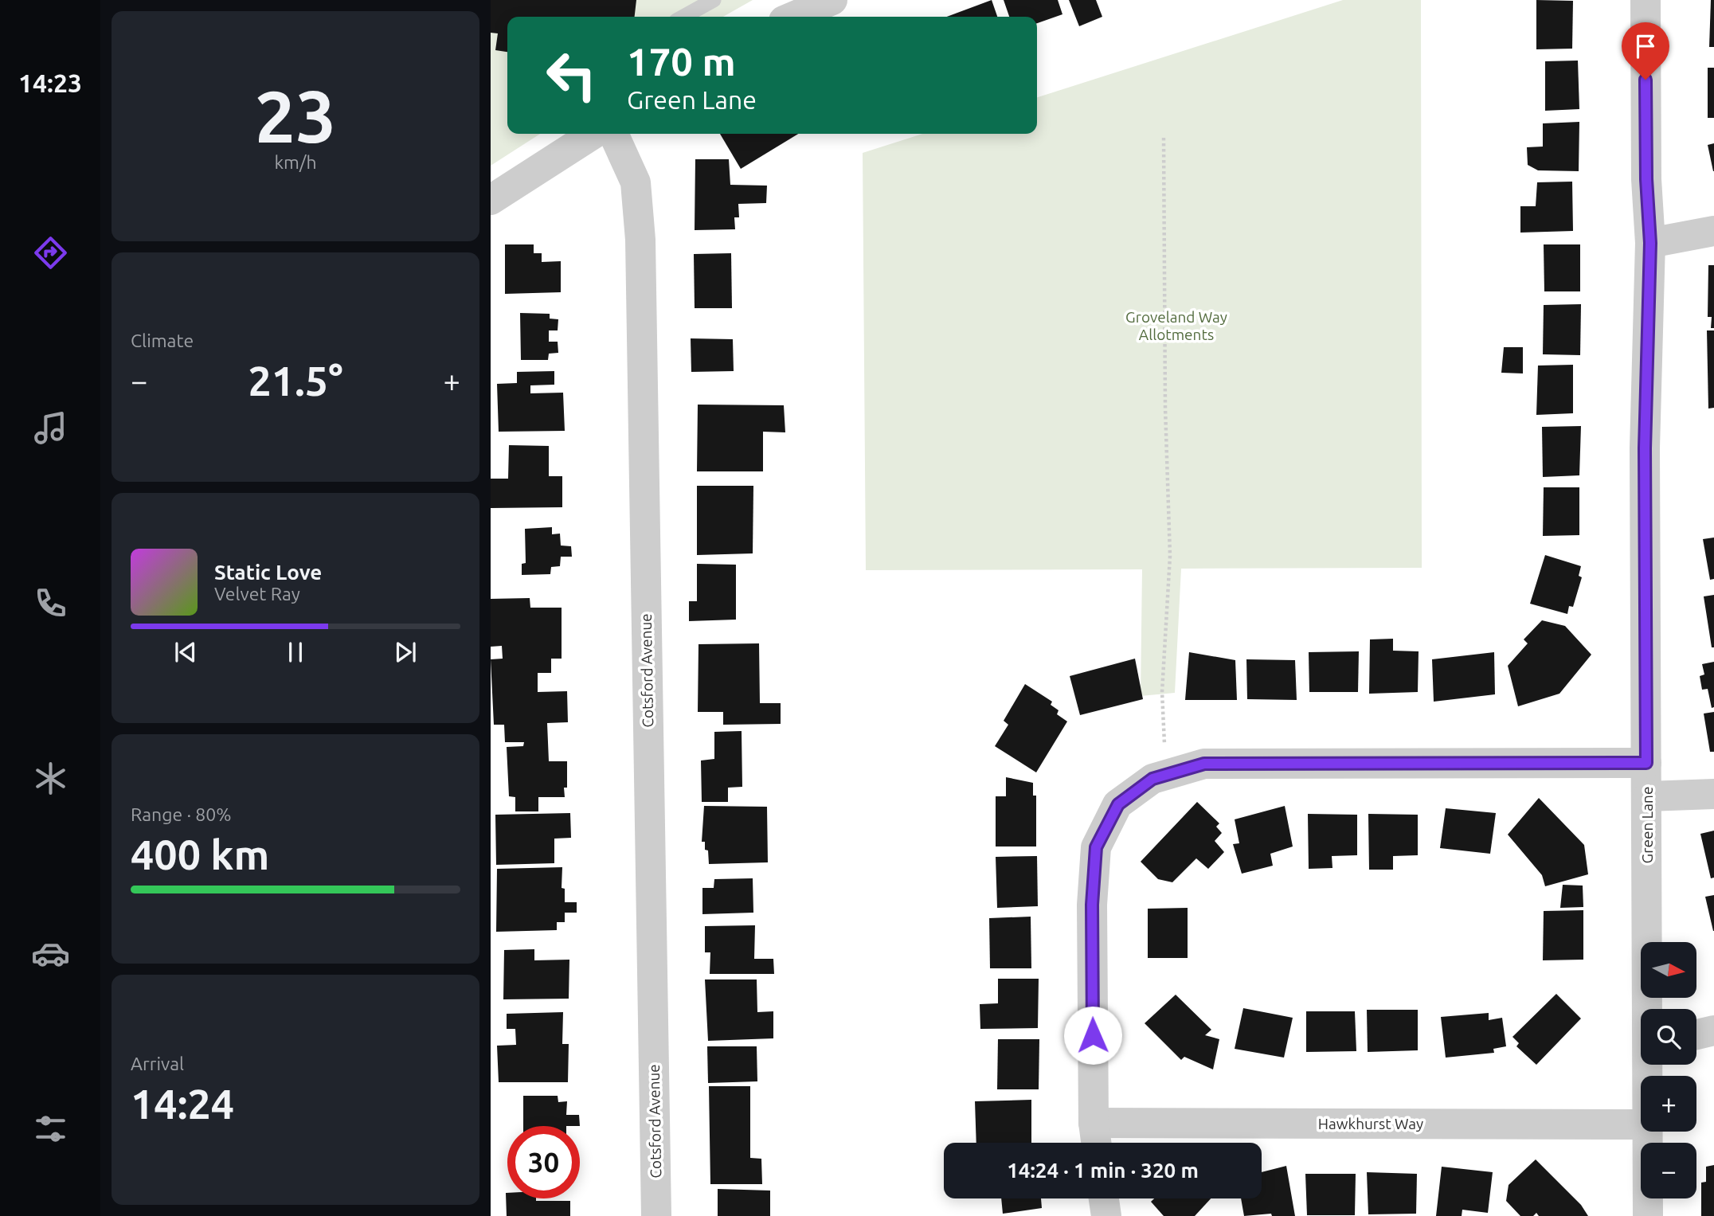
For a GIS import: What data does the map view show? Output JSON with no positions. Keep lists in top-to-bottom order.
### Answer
{
  "streets": {
    "street": ["Cotsford Avenue", "Green Lane", "Hawkhurst Way"]
  },
  "parks": ["Groveland Way Allotments"],
  "north": "right",
  "page": {
    "tabs": "14:23",
    "tile": [
      ["23", "km/h"],
      "Climate",
      ["Range · 80%", "400 km"],
      ["Arrival", "14:24"]
    ],
    "turn": ["170 m", "Green Lane"],
    "heat": ["−", "21.5°", "+"],
    "song": ["Static Love", "Velvet Ray"],
    "map_buttons": ["+", "−"],
    "limit": "30",
    "trip": "14:24 · 1 min · 320 m"
  }
}
